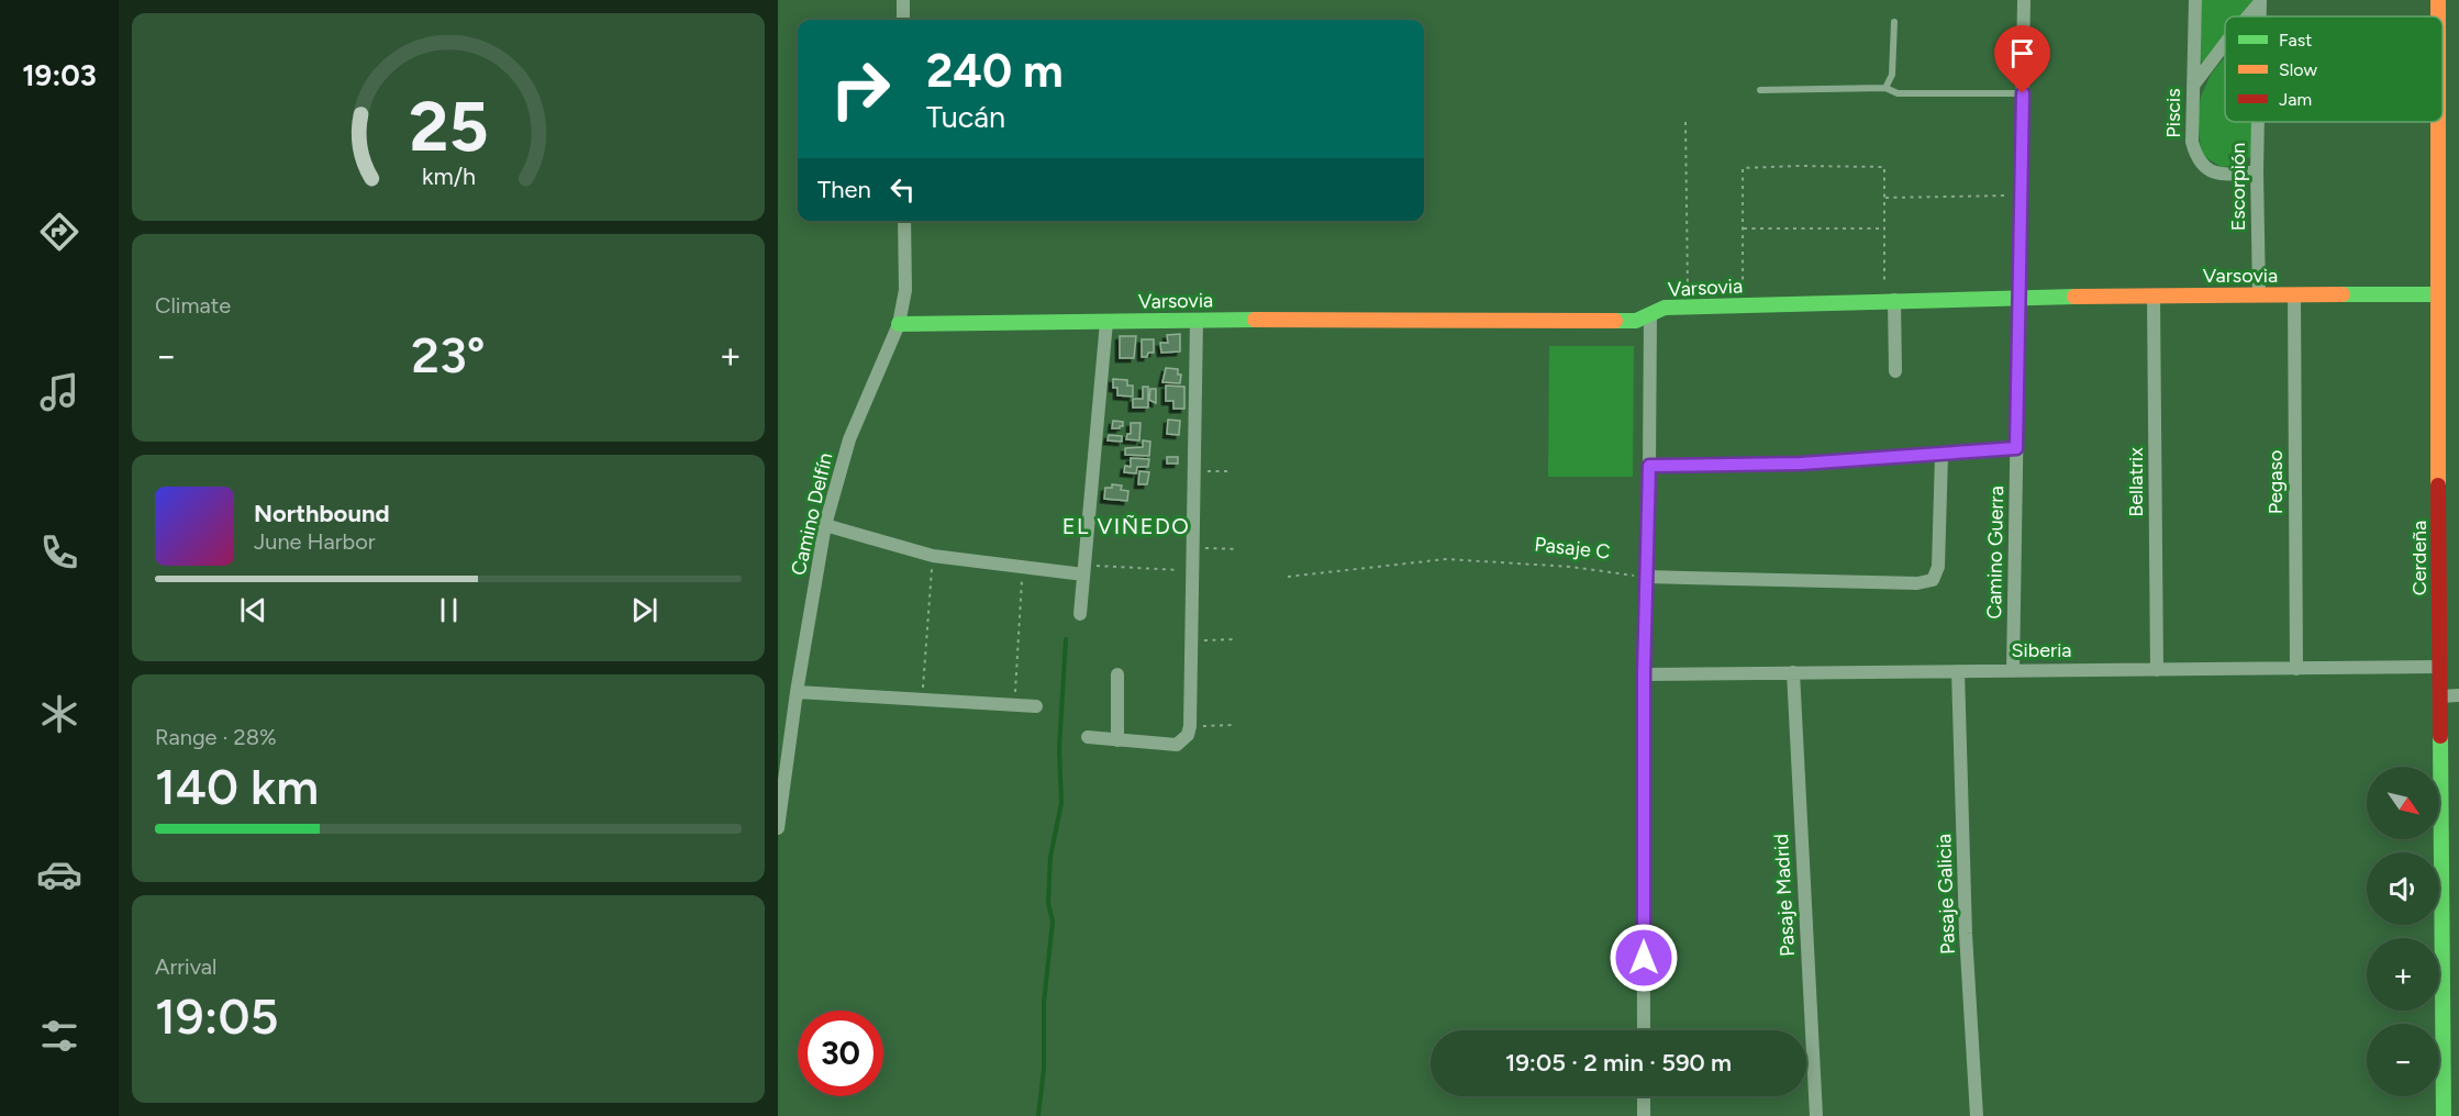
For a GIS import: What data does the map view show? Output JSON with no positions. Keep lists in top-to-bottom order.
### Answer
{
  "streets": {
    "street": [
      "Piscis",
      "Escorpión",
      "Varsovia",
      "Bellatrix",
      "Pegaso",
      "Camino Delfín",
      "Camino Guerra",
      "Cerdeña",
      "Siberia",
      "Pasaje Galicia",
      "Pasaje Madrid"
    ],
    "path": ["Pasaje C"]
  },
  "crossings": [
    ["Piscis", "Escorpión"],
    ["Escorpión", "Varsovia"],
    ["Varsovia", "Bellatrix"],
    ["Varsovia", "Pegaso"],
    ["Varsovia", "Camino Delfín"],
    ["Varsovia", "Camino Guerra"],
    ["Varsovia", "Cerdeña"],
    ["Bellatrix", "Siberia"],
    ["Pegaso", "Siberia"],
    ["Camino Guerra", "Siberia"],
    ["Cerdeña", "Siberia"],
    ["Siberia", "Pasaje Galicia"],
    ["Siberia", "Pasaje Madrid"]
  ],
  "districts": ["EL VIÑEDO"],
  "legend": ["Fast", "Slow", "Jam"],
  "north": "bottom right",
  "page": {
    "tabs": "19:03",
    "turn": ["240 m", "Tucán"],
    "then": "Then",
    "tile": [
      "Climate",
      ["Range · 28%", "140 km"],
      ["Arrival", "19:05"]
    ],
    "heat": ["−", "23°", "+"],
    "song": ["Northbound", "June Harbor"],
    "map_buttons": ["+", "−"],
    "limit": "30",
    "trip": "19:05 · 2 min · 590 m",
    "gauge": ["25", "km/h"]
  }
}
